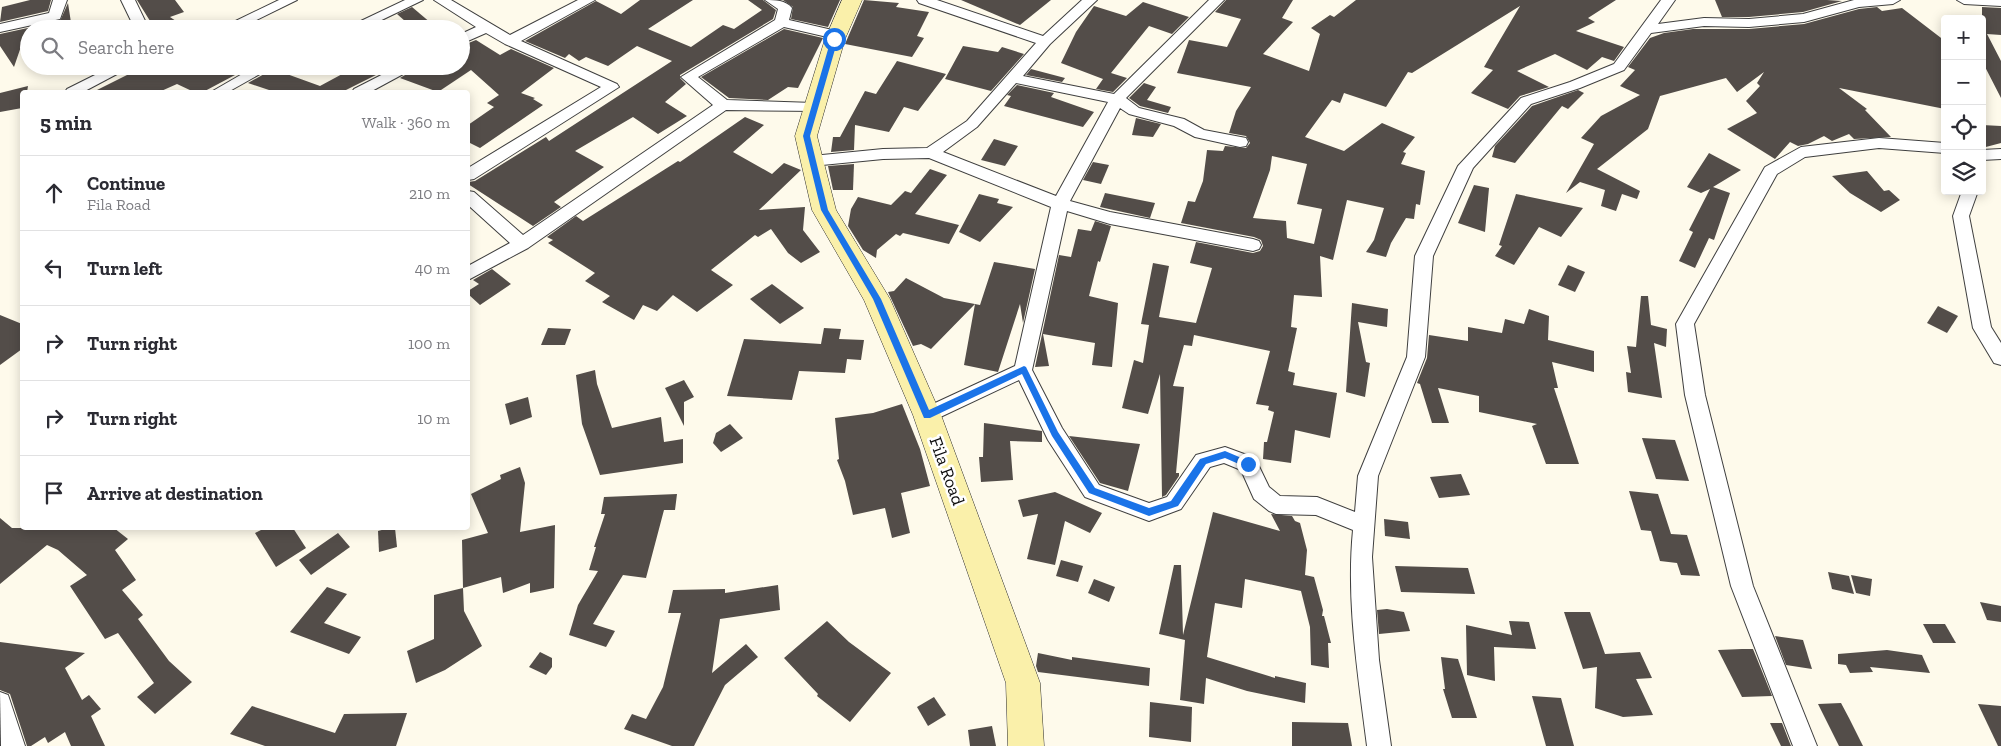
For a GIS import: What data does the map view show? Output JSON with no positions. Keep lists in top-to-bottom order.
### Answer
{
  "streets": {
    "street": ["Fila Road"]
  },
  "page": {
    "map_buttons": ["+", "−"],
    "search": "Search here",
    "heading": ["5 min", "Walk · 360 m"],
    "list": [
      ["Continue", "Fila Road", "210 m"],
      ["Turn left", "40 m"],
      ["Turn right", "100 m"],
      ["Turn right", "10 m"],
      "Arrive at destination"
    ]
  }
}
